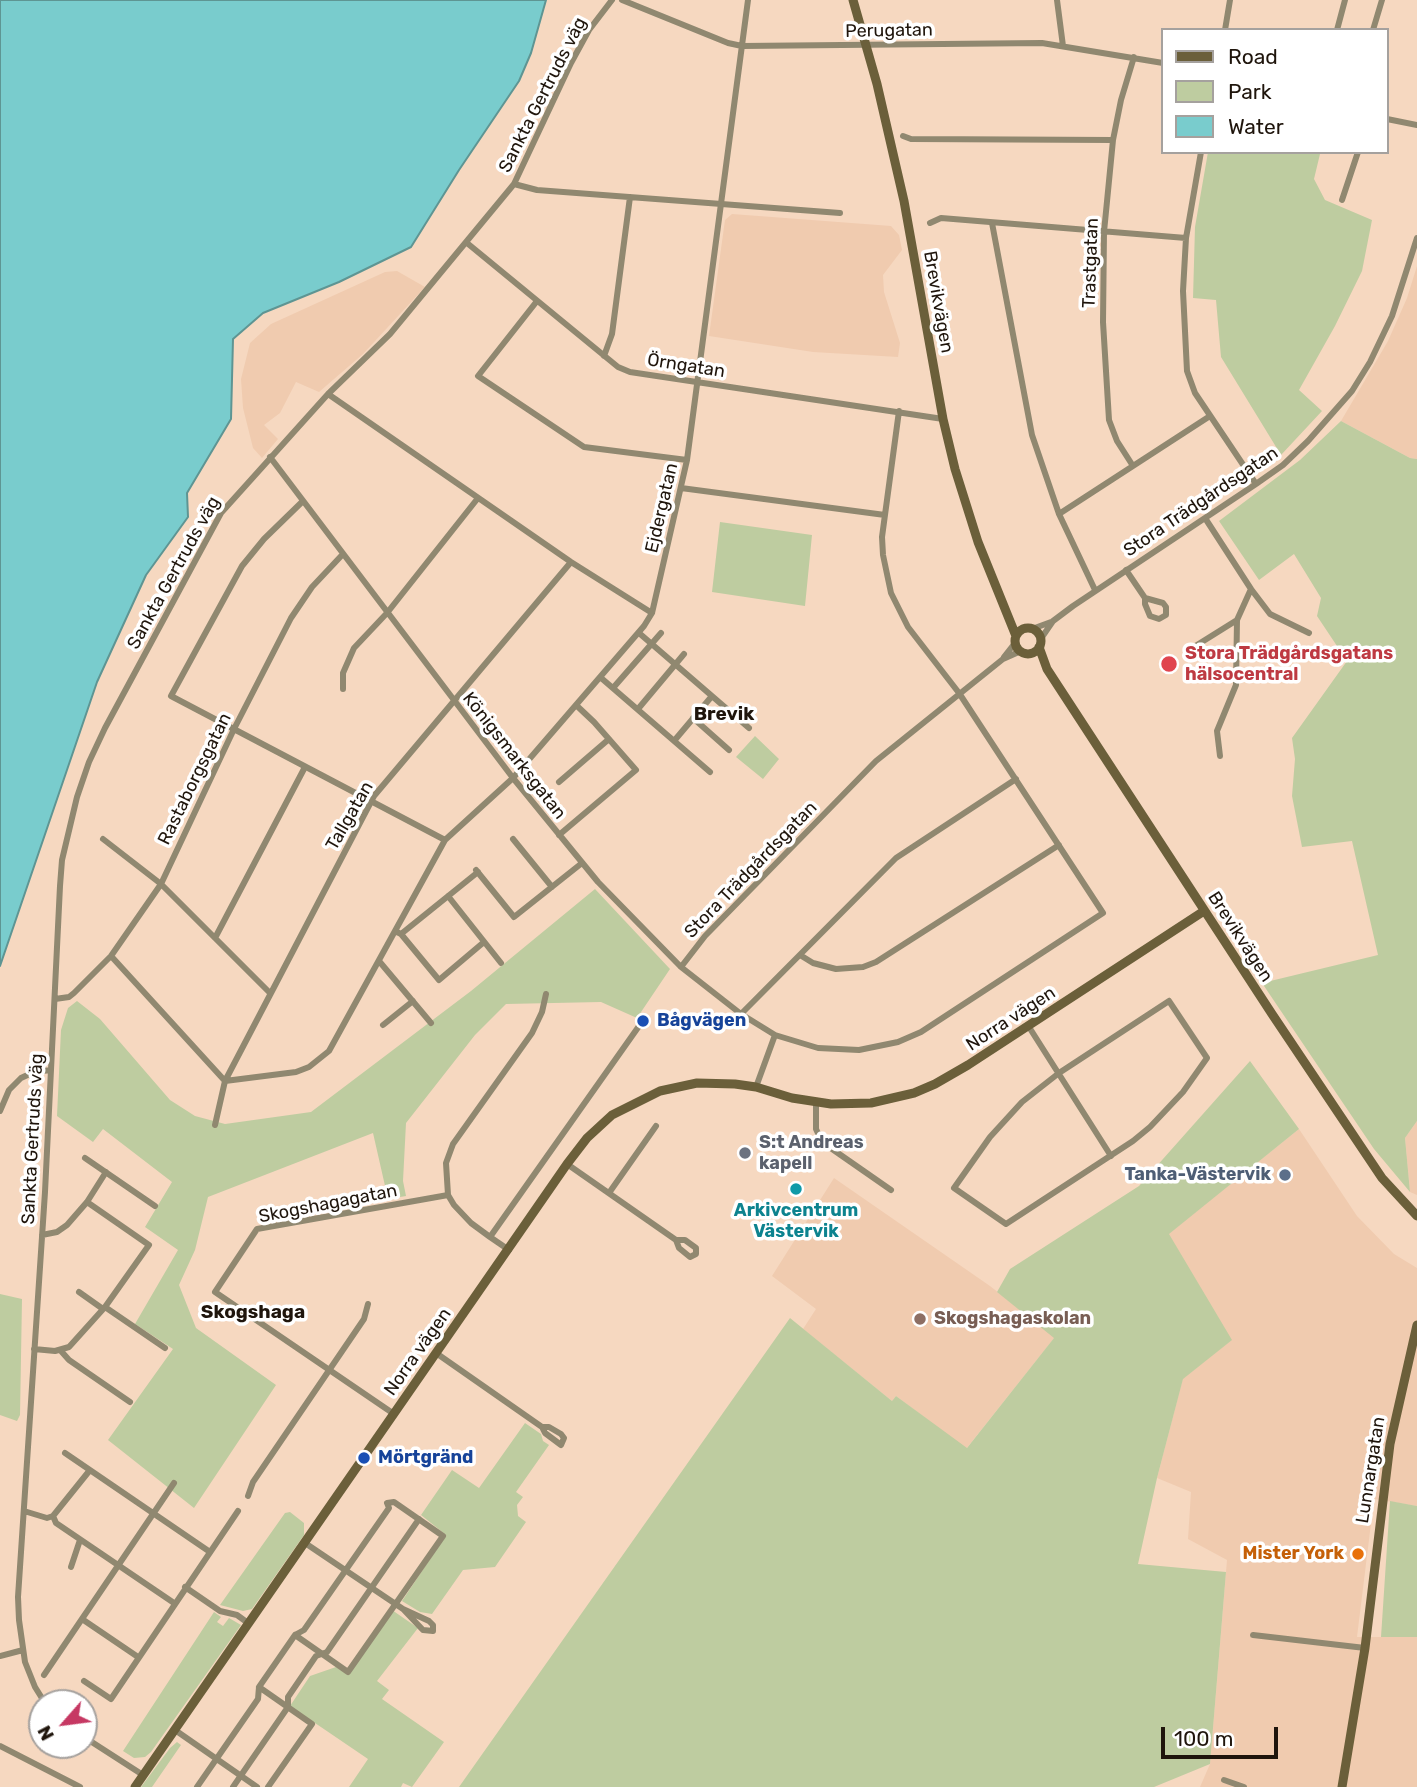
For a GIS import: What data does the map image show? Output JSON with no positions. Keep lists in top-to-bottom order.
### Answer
{
  "streets": {
    "street": [
      "Perugatan",
      "Sankta Gertruds väg",
      "Trastgatan",
      "Brevikvägen",
      "Örngatan",
      "Stora Trädgårdsgatan",
      "Ejdergatan",
      "Königsmarksgatan",
      "Rastaborgsgatan",
      "Tallgatan",
      "Norra vägen",
      "Skogshagagatan",
      "Lunnargatan"
    ]
  },
  "crossings": [
    ["Perugatan", "Trastgatan"],
    ["Perugatan", "Brevikvägen"],
    ["Perugatan", "Ejdergatan"],
    ["Sankta Gertruds väg", "Örngatan"],
    ["Sankta Gertruds väg", "Königsmarksgatan"],
    ["Sankta Gertruds väg", "Rastaborgsgatan"],
    ["Brevikvägen", "Örngatan"],
    ["Brevikvägen", "Stora Trädgårdsgatan"],
    ["Brevikvägen", "Norra vägen"],
    ["Örngatan", "Ejdergatan"],
    ["Stora Trädgårdsgatan", "Königsmarksgatan"],
    ["Ejdergatan", "Königsmarksgatan"],
    ["Ejdergatan", "Tallgatan"],
    ["Königsmarksgatan", "Rastaborgsgatan"],
    ["Königsmarksgatan", "Tallgatan"],
    ["Norra vägen", "Skogshagagatan"]
  ],
  "districts": ["Brevik", "Skogshaga"],
  "places": [
    "Stora Trädgårdsgatans hälsocentral",
    "Bågvägen",
    "S:t Andreas kapell",
    "Tanka-Västervik",
    "Arkivcentrum Västervik",
    "Skogshagaskolan",
    "Mörtgränd",
    "Mister York"
  ],
  "legend": ["Road", "Park", "Water"],
  "scale_bar": "100 m",
  "north": "bottom left"
}
